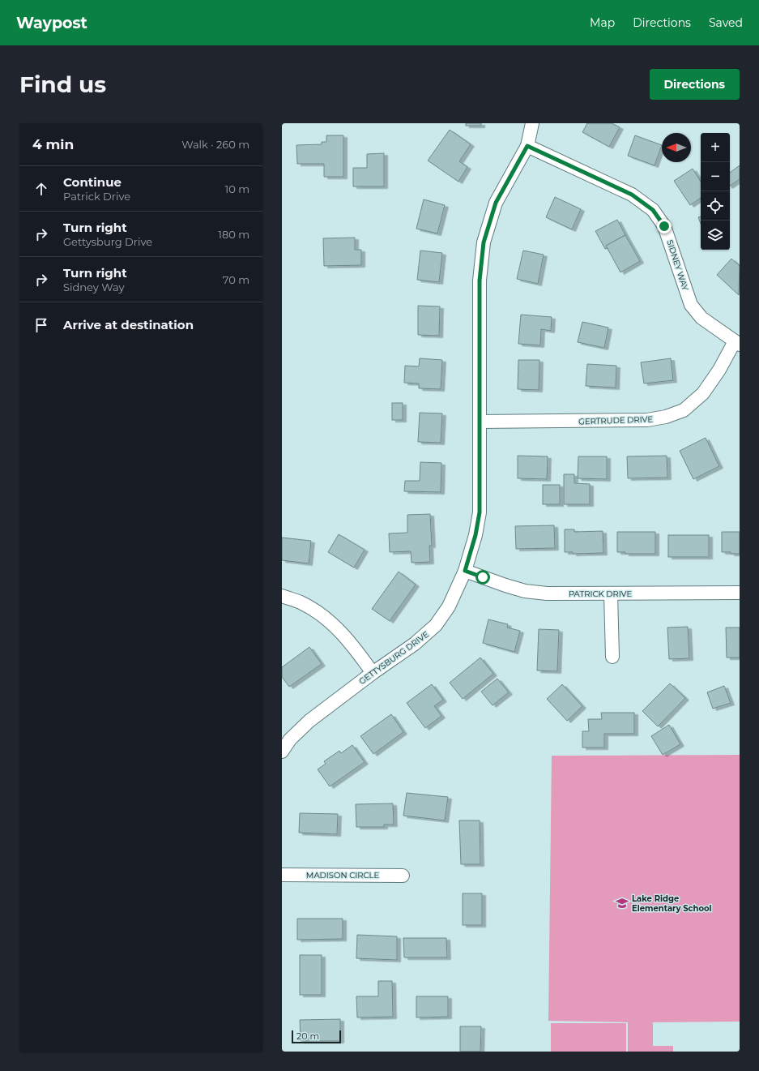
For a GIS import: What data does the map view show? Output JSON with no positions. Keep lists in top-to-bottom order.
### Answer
{
  "streets": {
    "street": [
      "SIDNEY WAY",
      "GERTRUDE DRIVE",
      "PATRICK DRIVE",
      "GETTYSBURG DRIVE",
      "MADISON CIRCLE"
    ]
  },
  "crossings": [
    ["SIDNEY WAY", "GERTRUDE DRIVE"],
    ["SIDNEY WAY", "GETTYSBURG DRIVE"],
    ["GERTRUDE DRIVE", "GETTYSBURG DRIVE"],
    ["PATRICK DRIVE", "GETTYSBURG DRIVE"]
  ],
  "places": {
    "school or university": ["Lake Ridge Elementary School"]
  },
  "scale_bar": "20 m",
  "north": "left",
  "page": {
    "header": "Waypost",
    "nav": ["Map", "Directions", "Saved"],
    "buttons": "Directions",
    "title": "Find us",
    "heading": ["4 min", "Walk · 260 m"],
    "map_buttons": ["+", "−"],
    "list": [
      ["Continue", "Patrick Drive", "10 m"],
      ["Turn right", "Gettysburg Drive", "180 m"],
      ["Turn right", "Sidney Way", "70 m"],
      "Arrive at destination"
    ],
    "scale": "20 m"
  }
}
